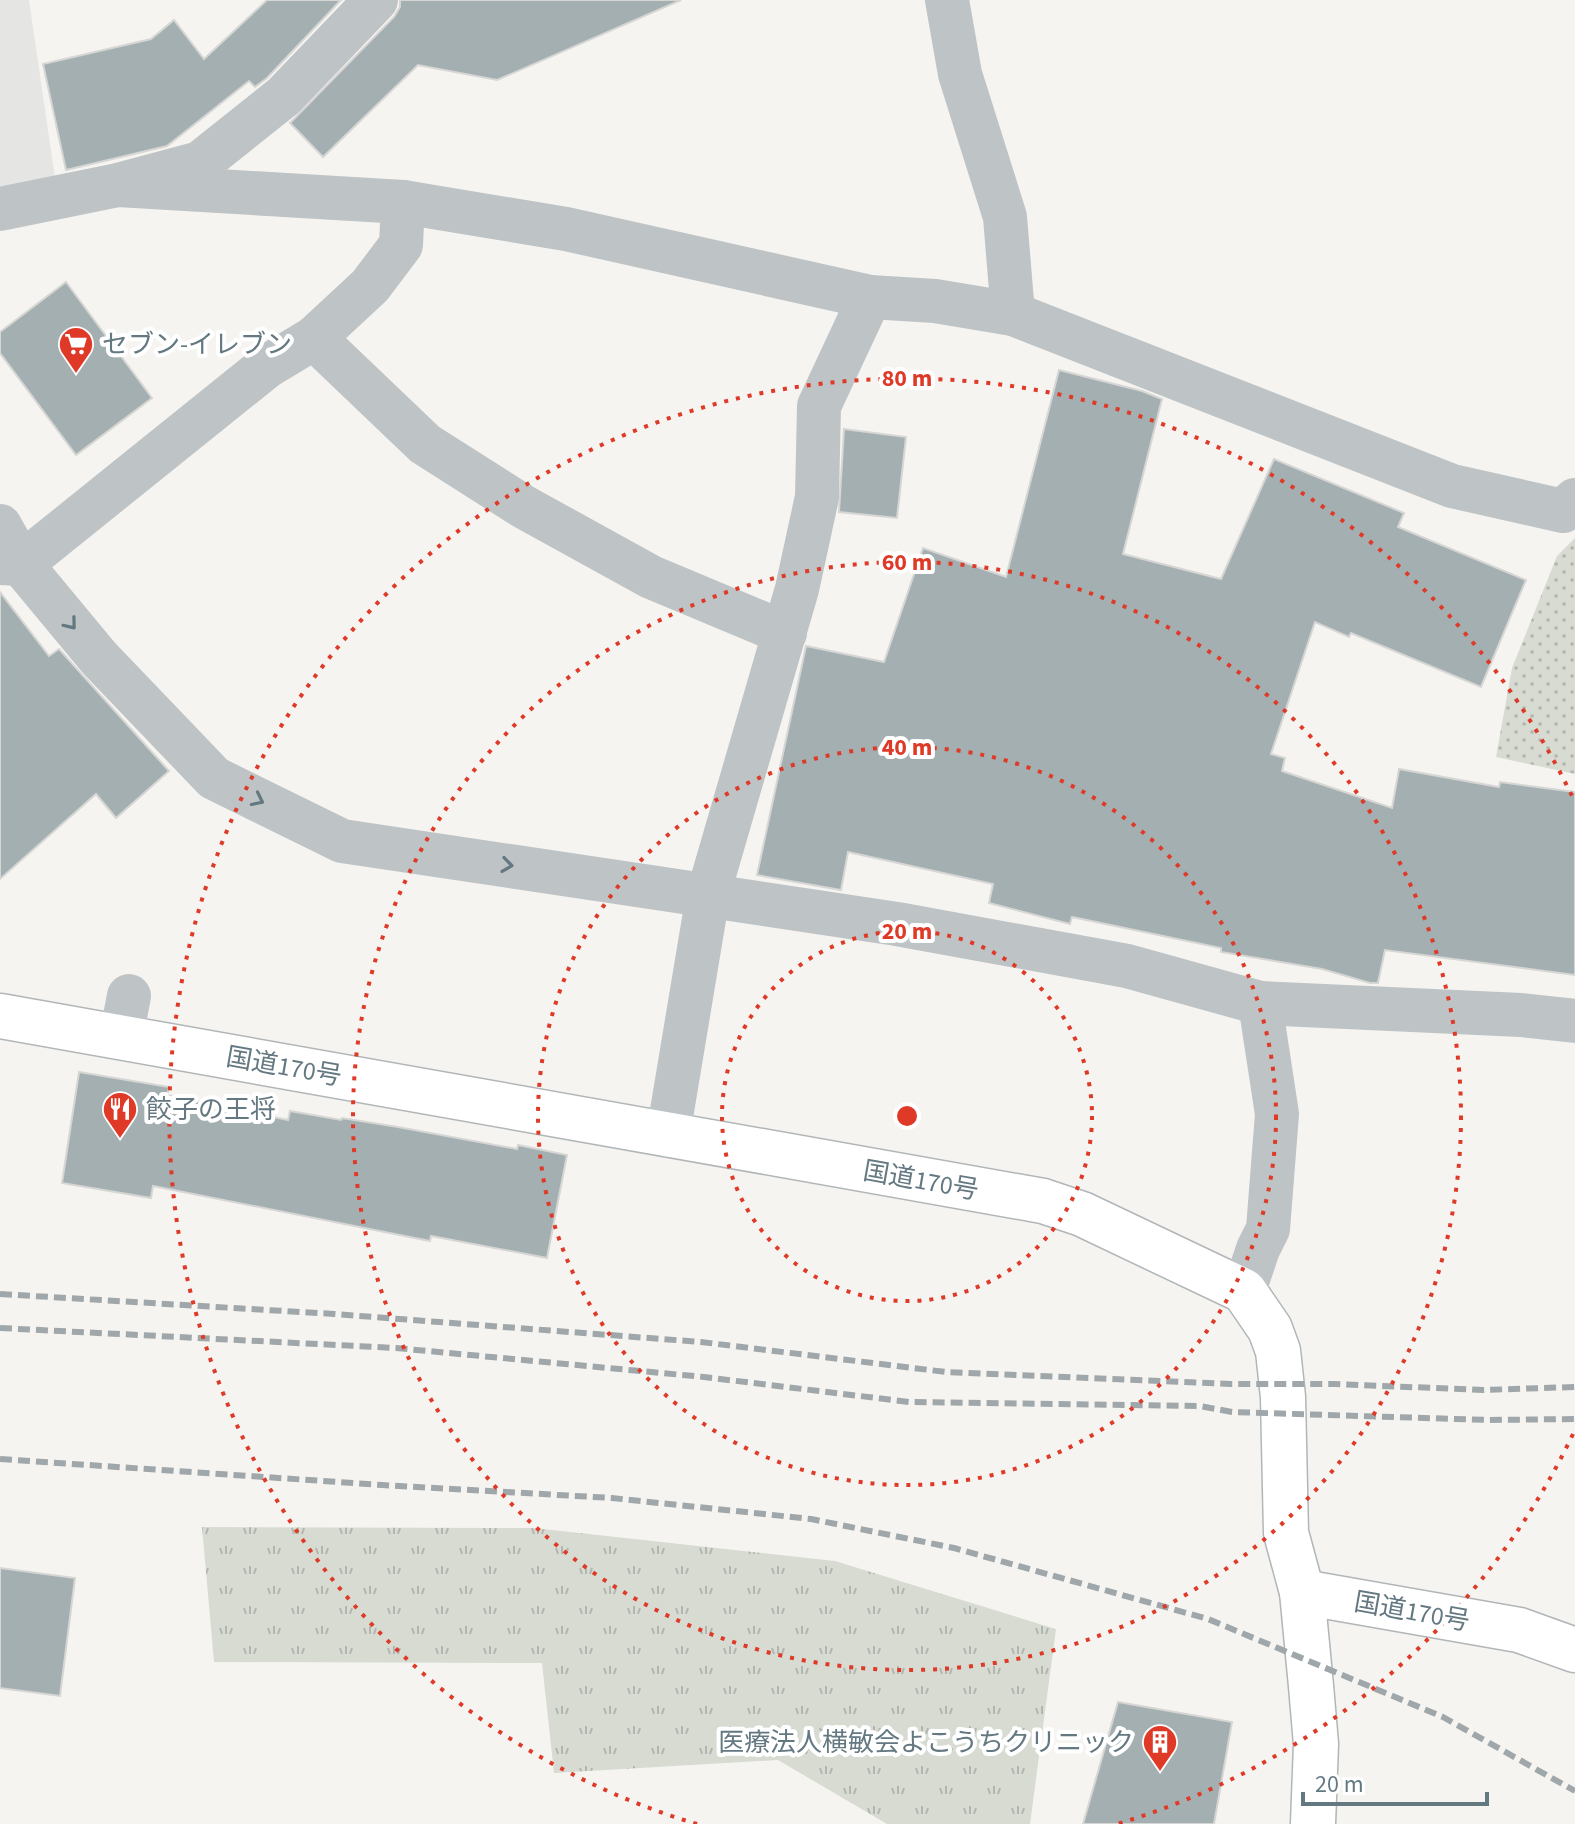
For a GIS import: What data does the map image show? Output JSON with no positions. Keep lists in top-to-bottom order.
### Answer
{
  "streets": {
    "highway": ["国道170号"]
  },
  "places": {
    "supermarket": ["セブン-イレブン"],
    "restaurant": ["餃子の王将"],
    "building": ["医療法人横敏会よこうちクリニック"]
  },
  "scale_bar": "20 m",
  "rings": [
    "80 m",
    "60 m",
    "40 m",
    "20 m"
  ]
}
